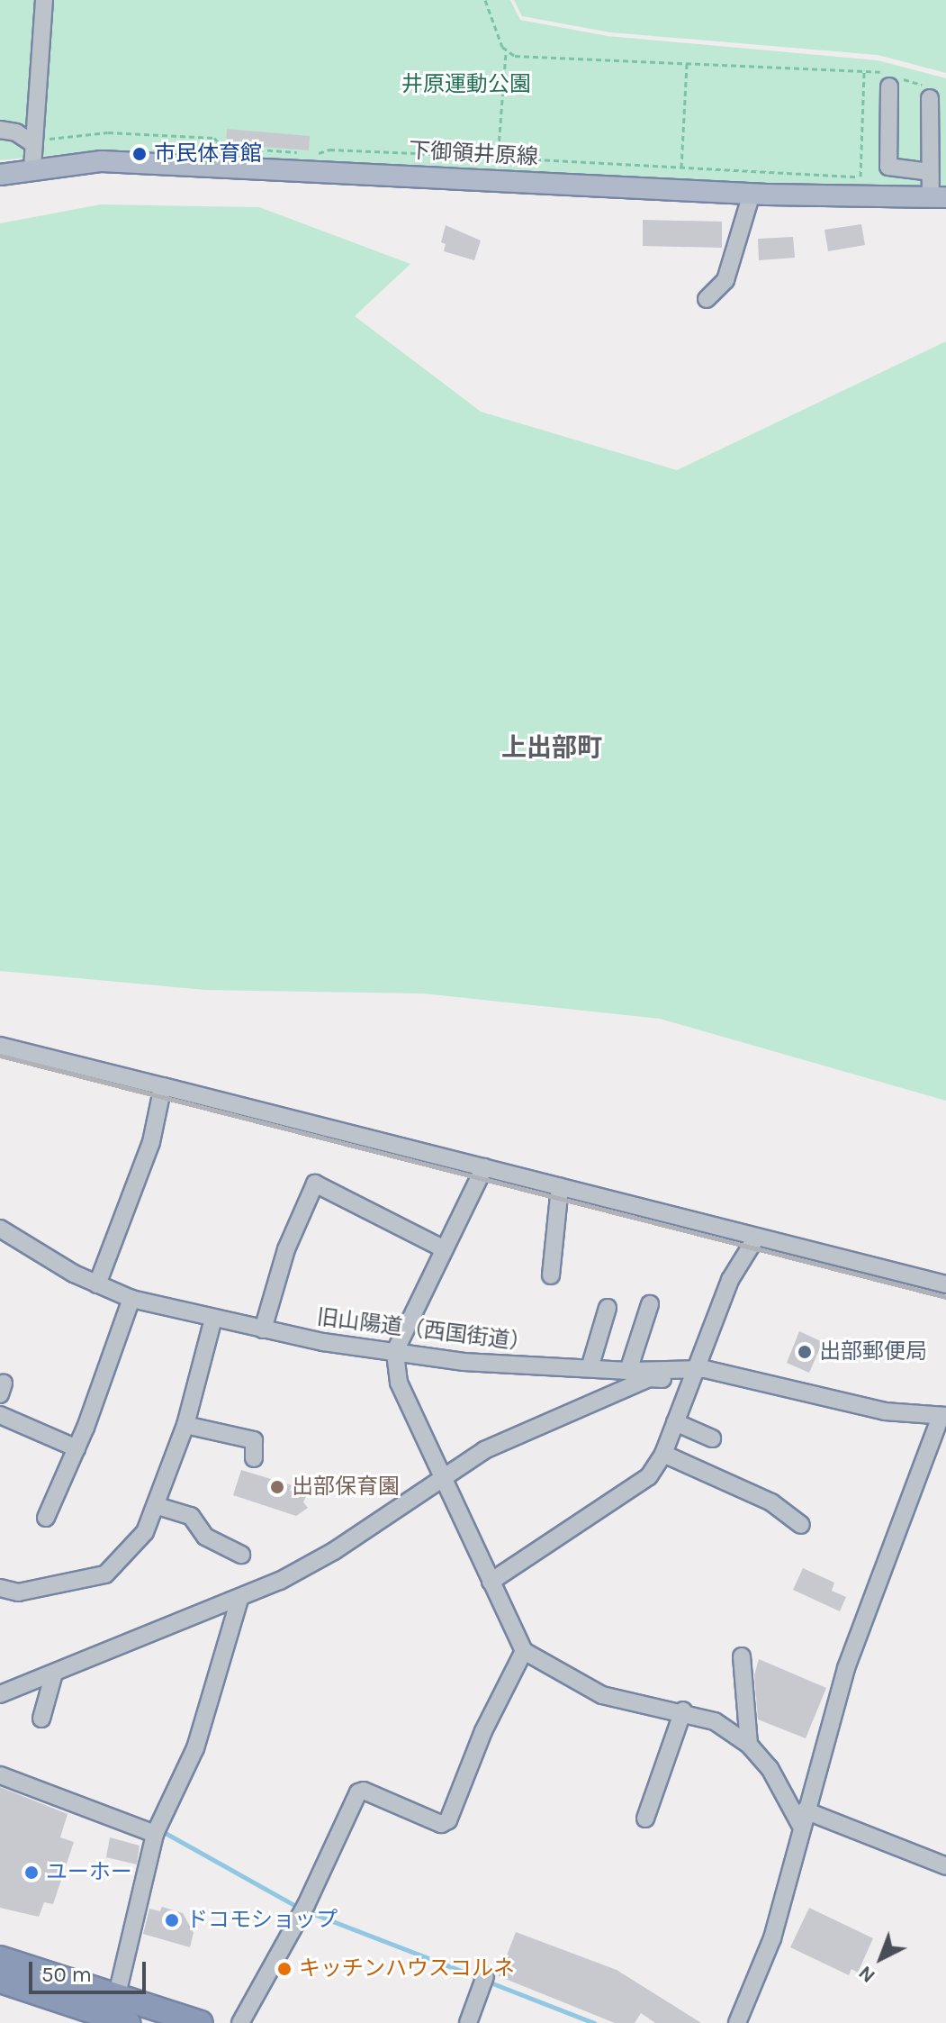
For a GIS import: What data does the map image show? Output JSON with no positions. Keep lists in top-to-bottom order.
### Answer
{
  "streets": {
    "main road": ["下御領井原線"],
    "street": ["旧山陽道（西国街道）"]
  },
  "districts": ["上出部町"],
  "parks": ["井原運動公園"],
  "places": [
    "市民体育館",
    "出部郵便局",
    "出部保育園",
    "ユーホー",
    "ドコモショップ",
    "キッチンハウスコルネ"
  ],
  "scale_bar": "50 m",
  "north": "bottom left"
}
